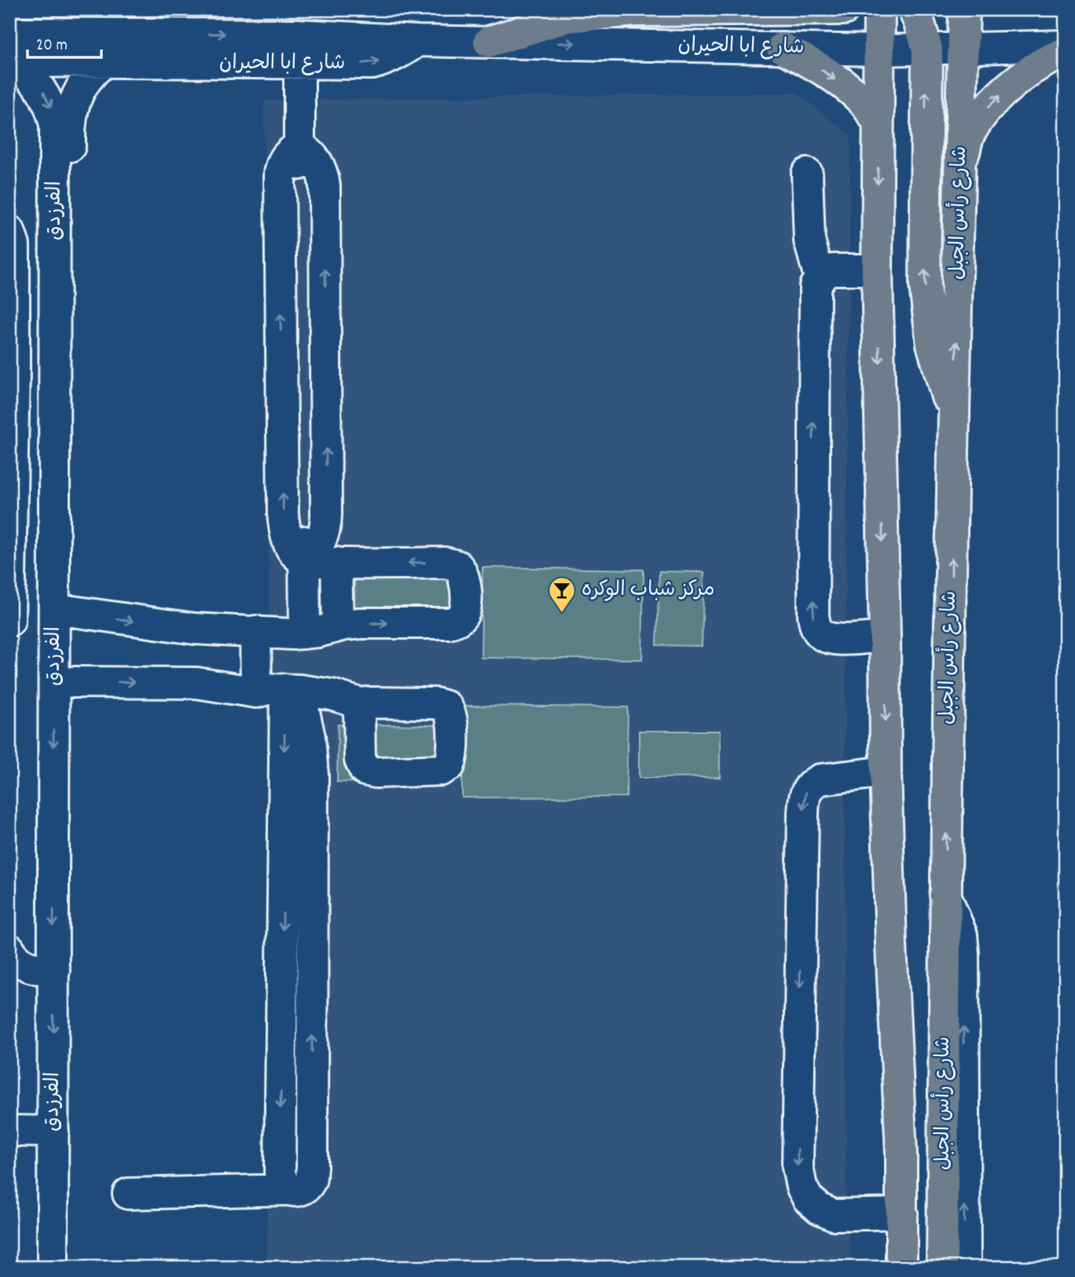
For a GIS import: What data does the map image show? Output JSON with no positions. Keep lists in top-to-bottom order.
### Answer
{
  "streets": {
    "main road": ["شارع رأس الجبل"],
    "street": ["شارع ابا الحيران", "الفرزدق"]
  },
  "crossings": [
    ["شارع ابا الحيران", "الفرزدق"],
    ["شارع ابا الحيران", "شارع رأس الجبل"]
  ],
  "places": {
    "bar": ["مركز شباب الوكره"]
  },
  "scale_bar": "20 m"
}
